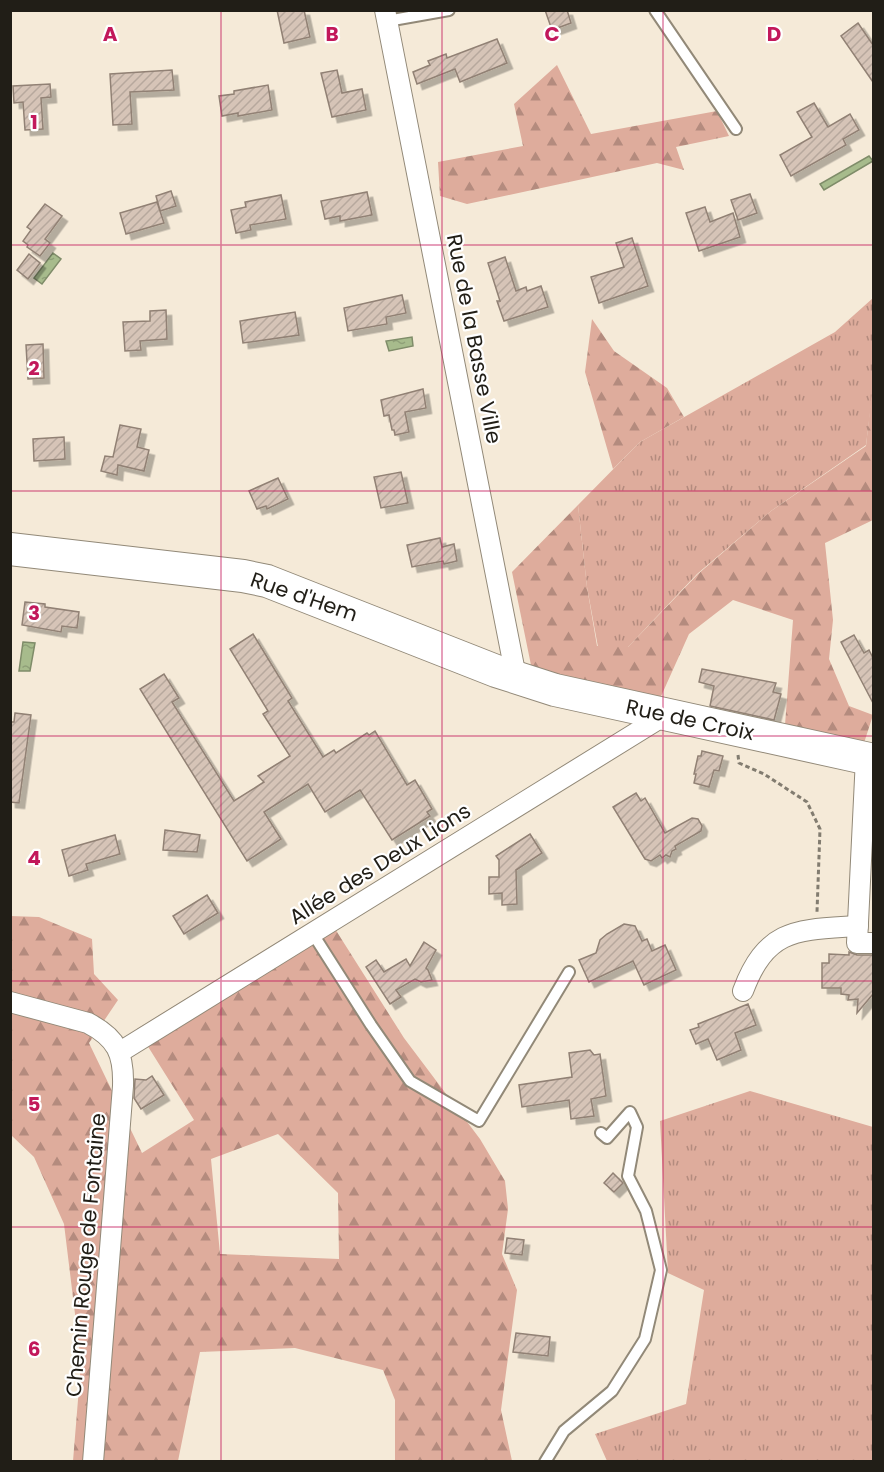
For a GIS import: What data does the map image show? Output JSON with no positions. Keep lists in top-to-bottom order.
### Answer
{
  "streets": {
    "main road": ["Rue d'Hem", "Rue de Croix"],
    "street": ["Rue de la Basse Ville", "Allée des Deux Lions", "Chemin Rouge de Fontaine"]
  },
  "crossings": [
    ["Rue de la Basse Ville", "Rue d'Hem"],
    ["Rue de la Basse Ville", "Rue de Croix"],
    ["Rue d'Hem", "Rue de Croix"],
    ["Rue de Croix", "Allée des Deux Lions"],
    ["Allée des Deux Lions", "Chemin Rouge de Fontaine"]
  ],
  "grid": {
    "columns": [
      "A",
      "B",
      "C",
      "D"
    ],
    "rows": [
      "1",
      "2",
      "3",
      "4",
      "5",
      "6"
    ]
  }
}
